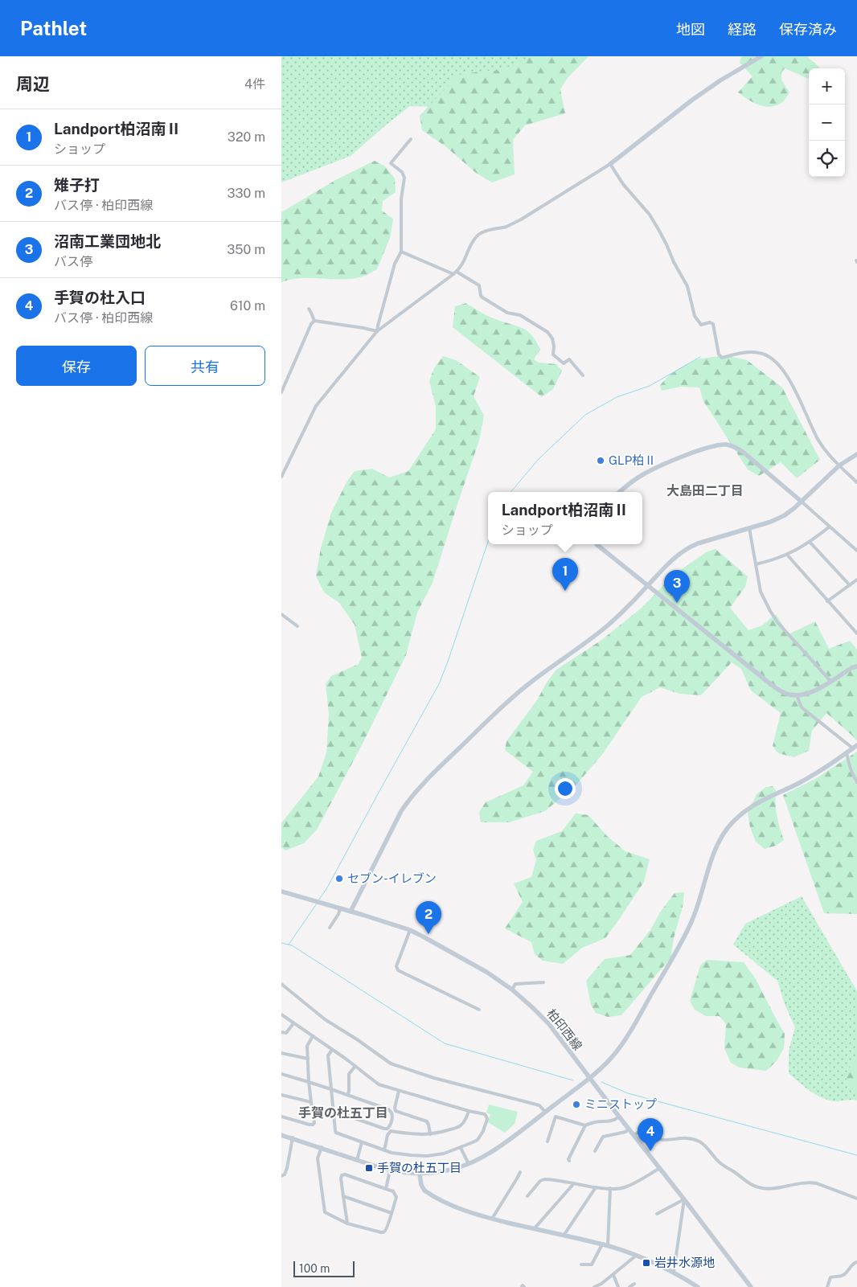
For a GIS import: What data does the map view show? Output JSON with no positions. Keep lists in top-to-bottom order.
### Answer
{
  "streets": {
    "street": ["柏印西線"]
  },
  "districts": ["大島田二丁目", "手賀の杜五丁目"],
  "places": {
    "other": ["GLP柏Ⅱ", "セブン-イレブン", "ミニストップ"],
    "transit": ["手賀の杜五丁目", "岩井水源地"]
  },
  "scale_bar": "100 m",
  "page": {
    "header": "Pathlet",
    "nav": ["地図", "経路", "保存済み"],
    "heading": ["周辺", "4件"],
    "map_buttons": ["+", "−"],
    "list": [
      {
        "mark": "1",
        "name": "Landport柏沼南Ⅱ",
        "note": "ショップ",
        "value": "320 m"
      },
      {
        "mark": "2",
        "name": "雉子打",
        "note": "バス停 · 柏印西線",
        "value": "330 m"
      },
      {
        "mark": "3",
        "name": "沼南工業団地北",
        "note": "バス停",
        "value": "350 m"
      },
      {
        "mark": "4",
        "name": "手賀の杜入口",
        "note": "バス停 · 柏印西線",
        "value": "610 m"
      }
    ],
    "buttons": ["保存", "共有"],
    "popup": ["Landport柏沼南Ⅱ", "ショップ"],
    "pins": [
      "1",
      "3",
      "2",
      "4"
    ],
    "scale": "100 m"
  }
}
